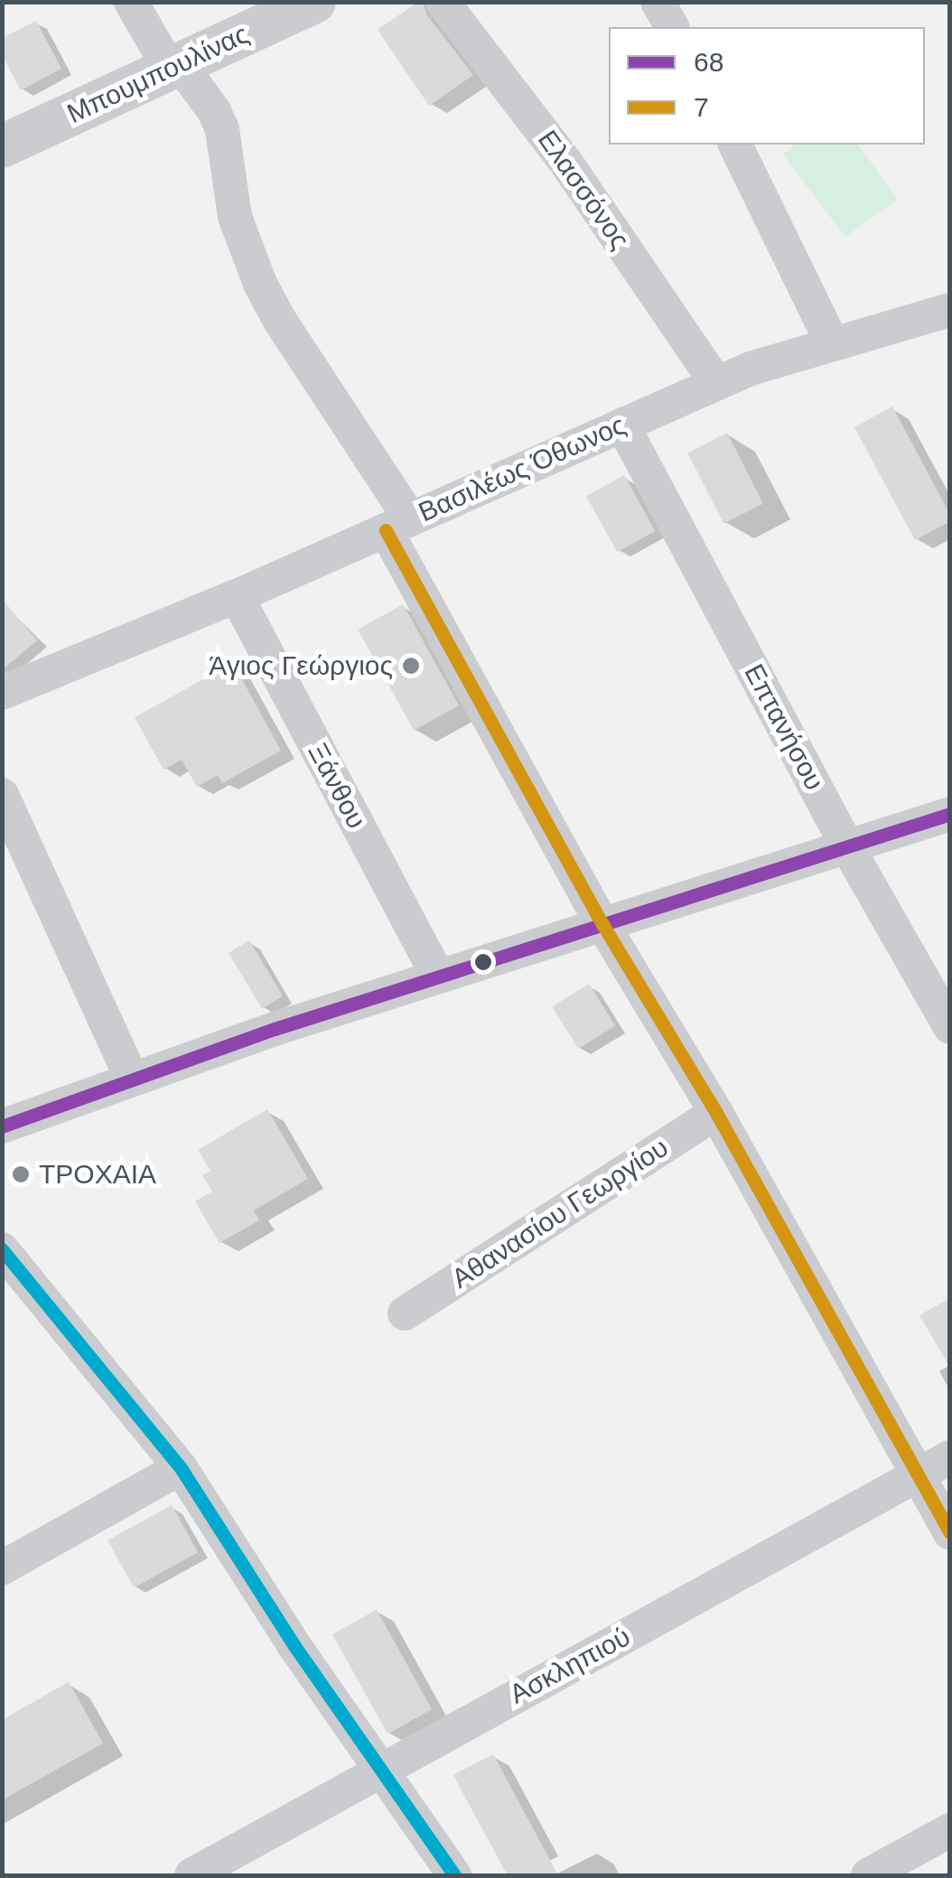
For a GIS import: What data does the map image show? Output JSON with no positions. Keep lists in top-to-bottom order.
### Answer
{
  "streets": {
    "street": [
      "Μπουμπουλίνας",
      "Ελασσόνος",
      "Βασιλέως Όθωνος",
      "Επτανήσου",
      "Ξάνθου",
      "Αθανασίου Γεωργίου",
      "Ασκληπιού"
    ]
  },
  "crossings": [
    ["Ελασσόνος", "Βασιλέως Όθωνος"],
    ["Βασιλέως Όθωνος", "Επτανήσου"],
    ["Βασιλέως Όθωνος", "Ξάνθου"]
  ],
  "places": ["Άγιος Γεώργιος", "ΤΡΟΧΑΙΑ"],
  "lines": ["transit line 7", "transit line 68"],
  "legend": ["68", "7"]
}
